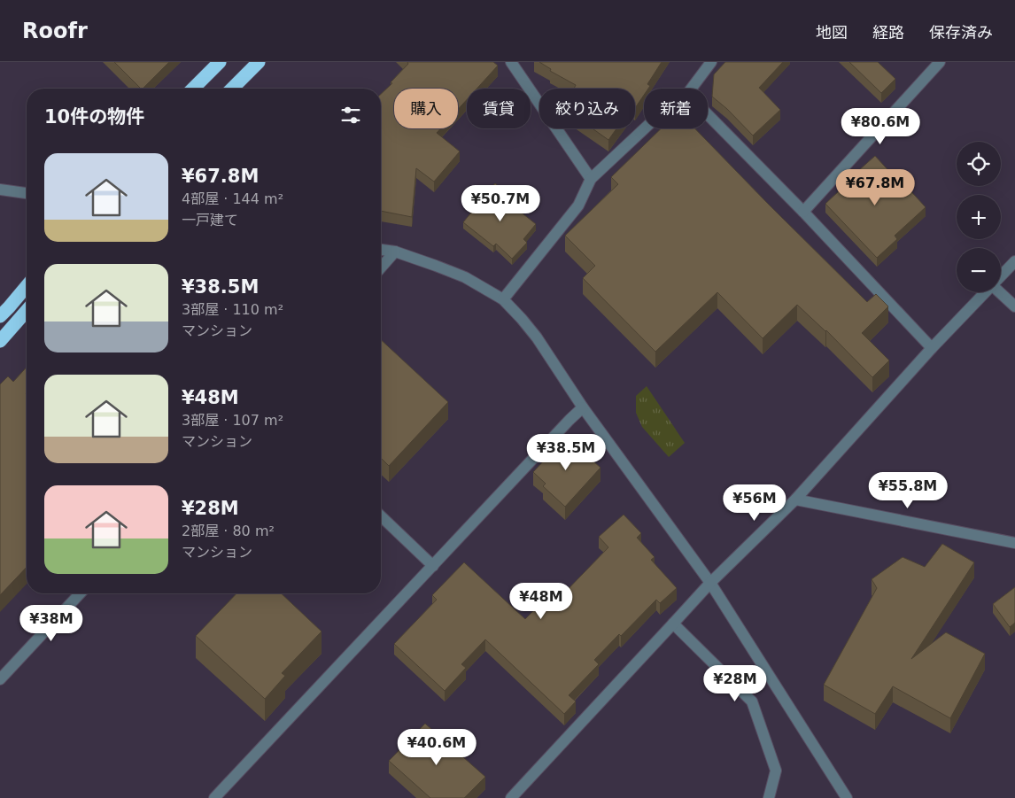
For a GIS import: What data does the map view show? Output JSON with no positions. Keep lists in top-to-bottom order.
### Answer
{
  "page": {
    "header": "Roofr",
    "nav": ["地図", "経路", "保存済み"],
    "chip": [
      "購入",
      "賃貸",
      "絞り込み",
      "新着"
    ],
    "heading": "10件の物件",
    "price": [
      "¥80.6M",
      "¥67.8M",
      "¥50.7M",
      "¥38.5M",
      "¥55.8M",
      "¥56M",
      "¥48M",
      "¥38M",
      "¥28M",
      "¥40.6M"
    ],
    "map_buttons": ["+", "−"],
    "list": [
      {
        "name": "¥67.8M",
        "note": "4部屋 · 144 m² · 一戸建て"
      },
      {
        "name": "¥38.5M",
        "note": "3部屋 · 110 m² · マンション"
      },
      {
        "name": "¥48M",
        "note": "3部屋 · 107 m² · マンション"
      },
      {
        "name": "¥28M",
        "note": "2部屋 · 80 m² · マンション"
      }
    ]
  }
}
